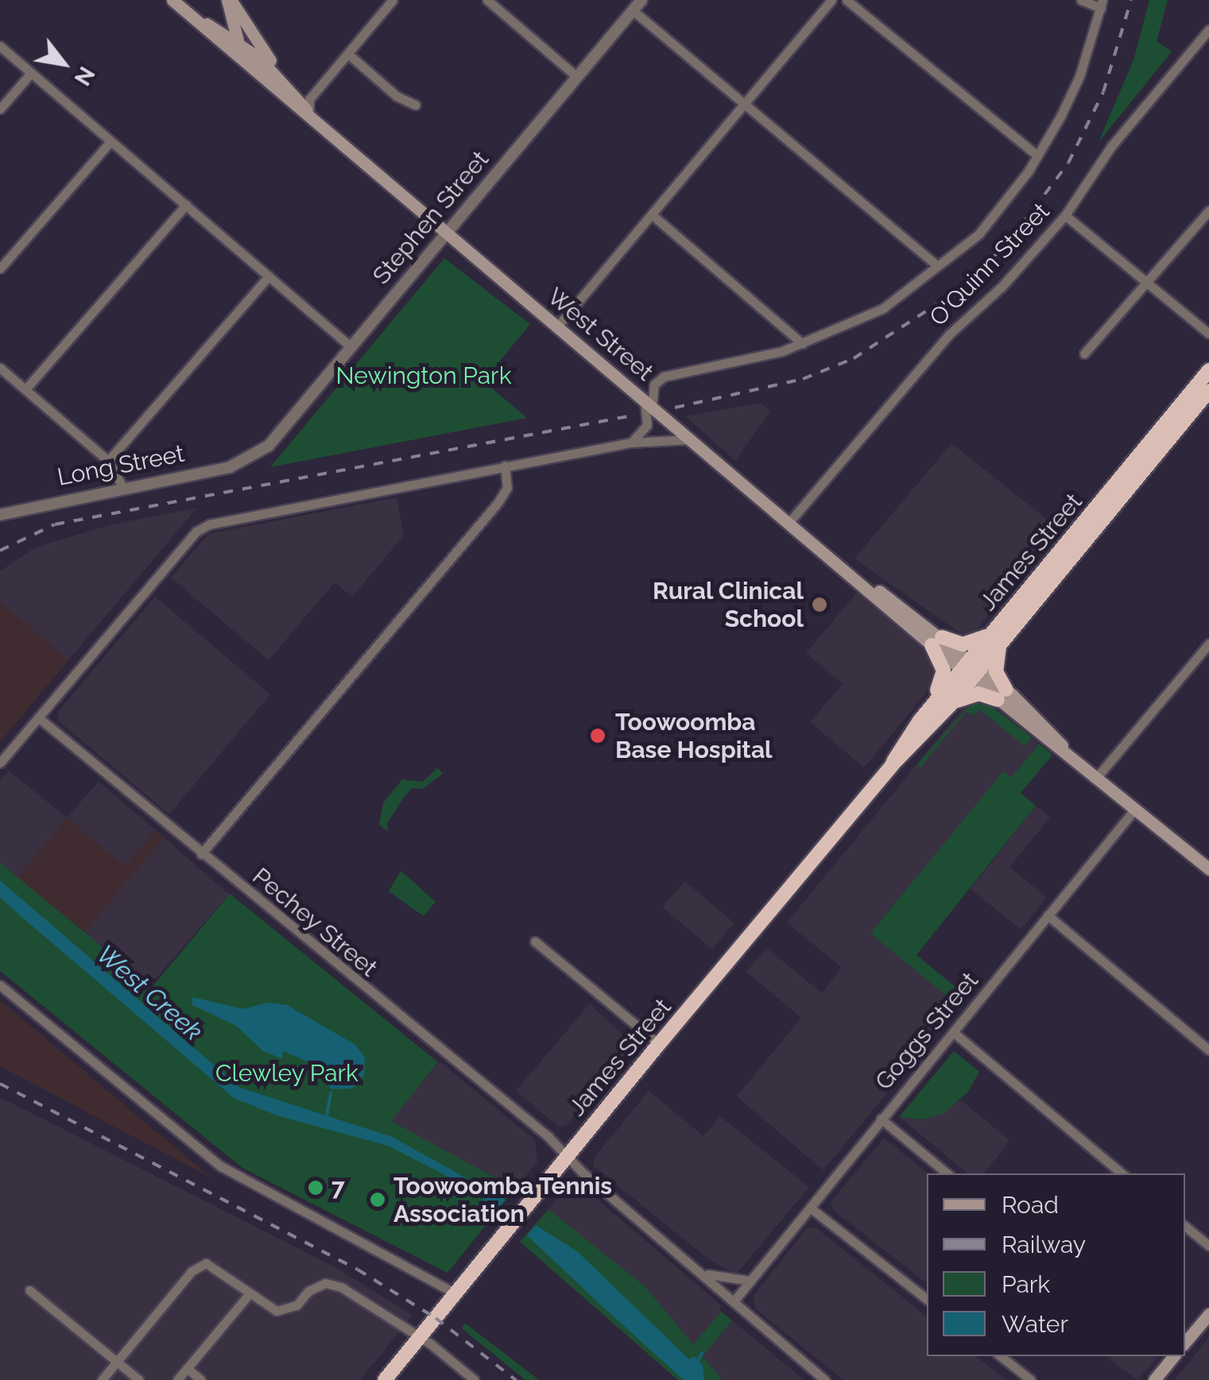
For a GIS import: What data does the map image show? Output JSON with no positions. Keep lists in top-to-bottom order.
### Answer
{
  "streets": {
    "highway": ["James Street"],
    "main road": ["West Street"],
    "street": [
      "Stephen Street",
      "O'Quinn Street",
      "Long Street",
      "Pechey Street",
      "Goggs Street"
    ]
  },
  "crossings": [
    ["Stephen Street", "West Street"],
    ["Stephen Street", "Long Street"],
    ["O'Quinn Street", "West Street"],
    ["West Street", "James Street"],
    ["West Street", "Goggs Street"],
    ["James Street", "Pechey Street"],
    ["Pechey Street", "Goggs Street"]
  ],
  "water": ["West Creek"],
  "parks": ["Newington Park", "Clewley Park"],
  "places": [
    "Rural Clinical School",
    "Toowoomba Base Hospital",
    "7",
    "Toowoomba Tennis Association"
  ],
  "legend": [
    "Road",
    "Railway",
    "Park",
    "Water"
  ],
  "north": "bottom right"
}
